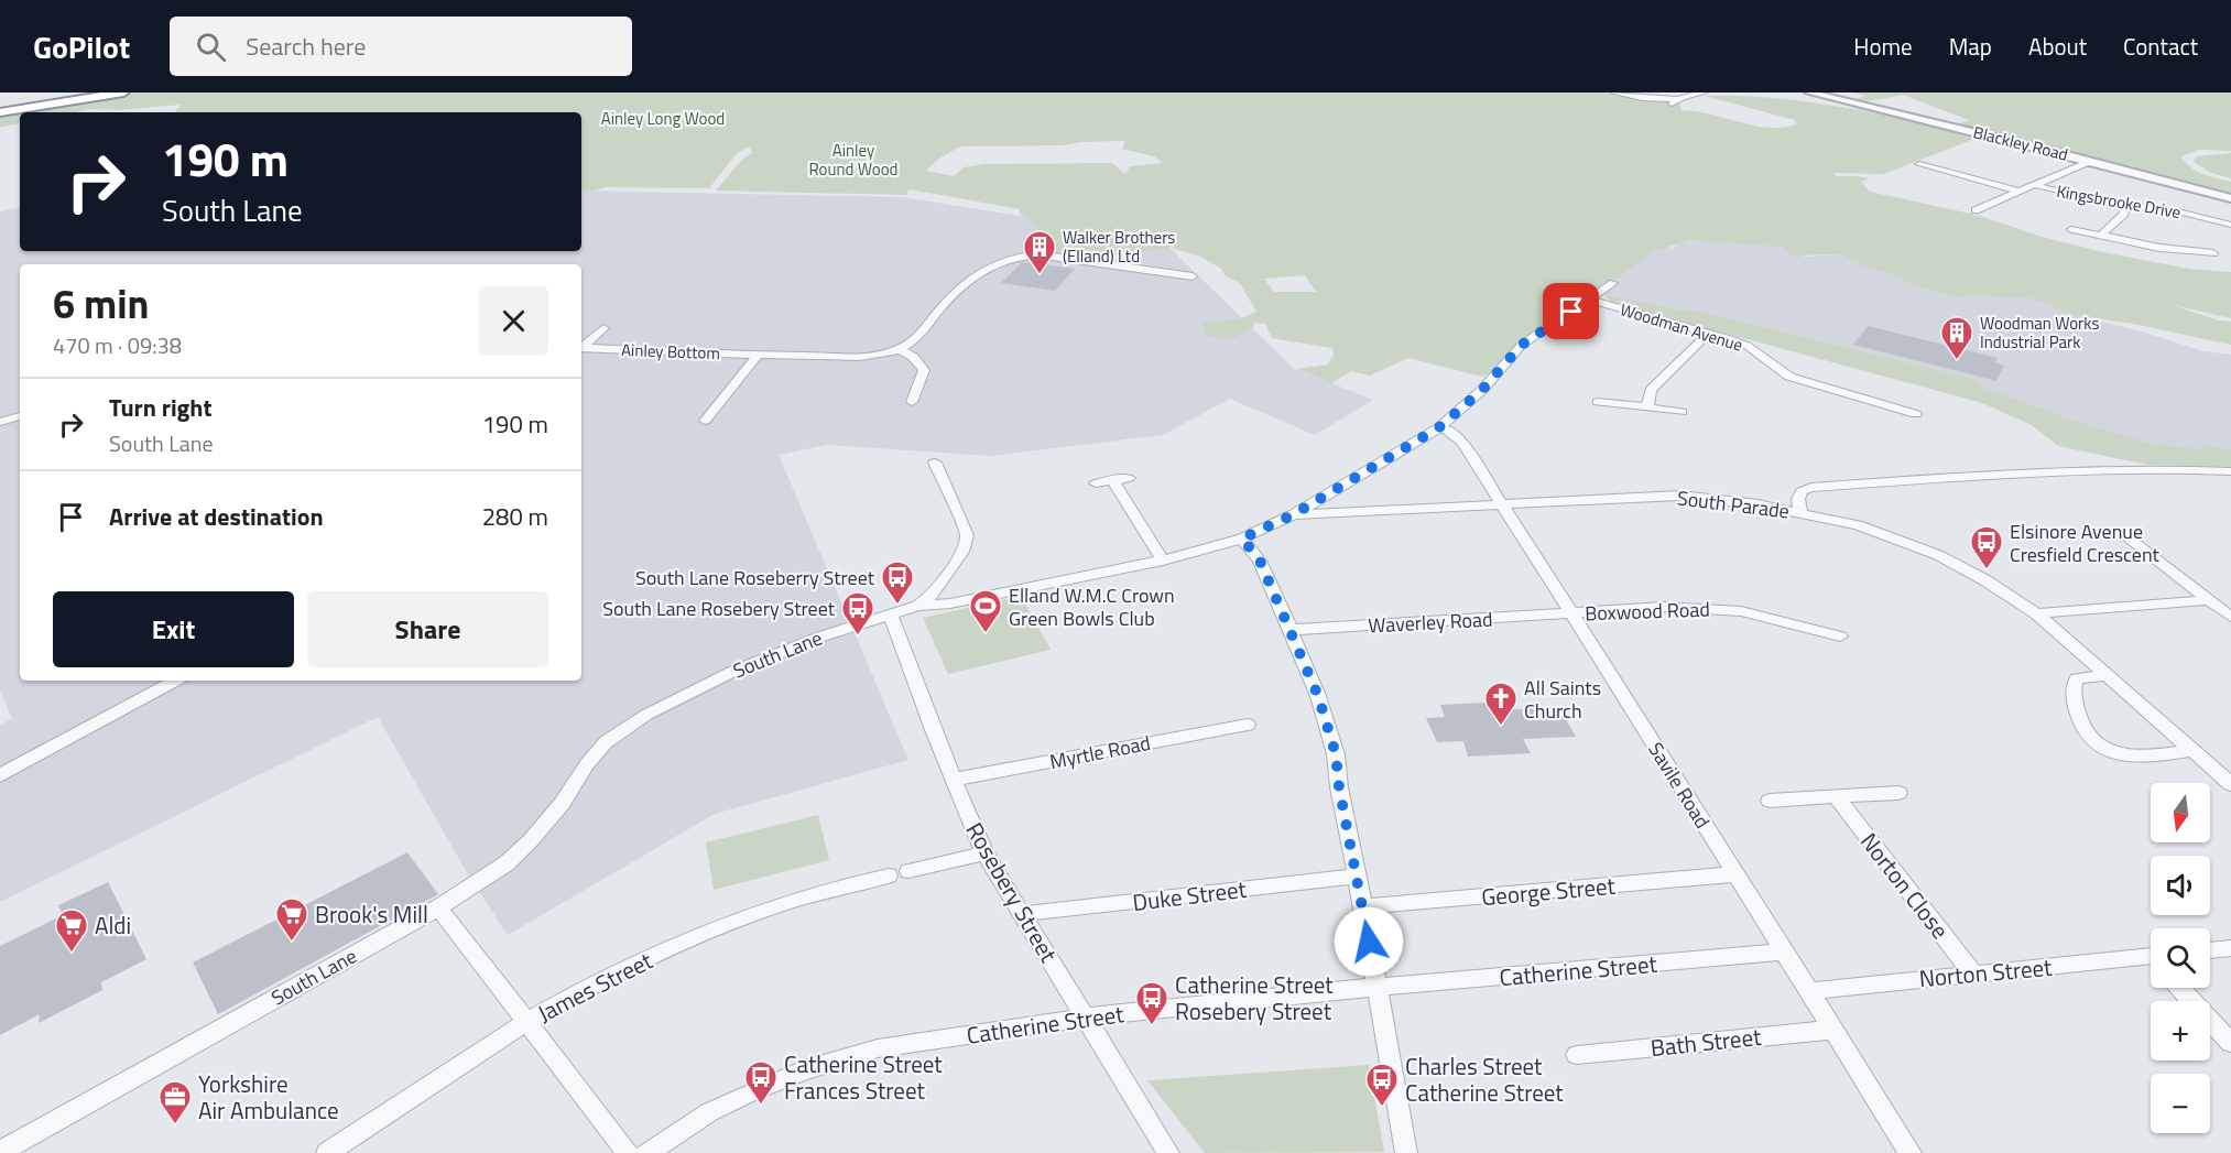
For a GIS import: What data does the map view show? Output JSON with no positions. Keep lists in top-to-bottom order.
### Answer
{
  "streets": {
    "street": [
      "Blackley Road",
      "Kingsbrooke Drive",
      "Woodman Avenue",
      "Ainley Bottom",
      "South Parade",
      "Boxwood Road",
      "Waverley Road",
      "South Lane",
      "Myrtle Road",
      "Savile Road",
      "Norton Close",
      "George Street",
      "Rosebery Street",
      "Duke Street",
      "Catherine Street",
      "Norton Street",
      "James Street",
      "Bath Street"
    ]
  },
  "crossings": [
    ["Woodman Avenue", "South Lane"],
    ["South Parade", "South Lane"],
    ["South Parade", "Savile Road"],
    ["Boxwood Road", "Waverley Road"],
    ["Boxwood Road", "Savile Road"],
    ["Waverley Road", "Savile Road"],
    ["South Lane", "Savile Road"],
    ["South Lane", "Rosebery Street"],
    ["Myrtle Road", "Rosebery Street"],
    ["Savile Road", "George Street"],
    ["Savile Road", "Catherine Street"],
    ["Savile Road", "Norton Street"],
    ["Savile Road", "Bath Street"],
    ["Norton Close", "Norton Street"],
    ["Rosebery Street", "Duke Street"],
    ["Rosebery Street", "Catherine Street"],
    ["Rosebery Street", "James Street"]
  ],
  "parks": ["Ainley Long Wood", "Ainley Round Wood"],
  "places": {
    "building": ["Walker Brothers (Elland) Ltd", "Woodman Works Industrial Park"],
    "bus stop": [
      "Elsinore Avenue Cresfield Crescent",
      "South Lane Roseberry Street",
      "South Lane Rosebery Street",
      "Catherine Street Rosebery Street",
      "Catherine Street Frances Street",
      "Charles Street Catherine Street"
    ],
    "sports": ["Elland W.M.C Crown Green Bowls Club"],
    "church": ["All Saints Church"],
    "supermarket": ["Brook's Mill", "Aldi"],
    "office": ["Yorkshire Air Ambulance"]
  },
  "north": "bottom",
  "page": {
    "header": "GoPilot",
    "search": "Search here",
    "nav": [
      "Home",
      "Map",
      "About",
      "Contact"
    ],
    "turn": ["190 m", "South Lane"],
    "heading": ["6 min", "470 m · 09:38"],
    "list": [
      {
        "name": "Turn right",
        "note": "South Lane",
        "value": "190 m"
      },
      {
        "name": "Arrive at destination",
        "value": "280 m"
      }
    ],
    "buttons": ["Exit", "Share"],
    "map_buttons": ["+", "−"]
  }
}
